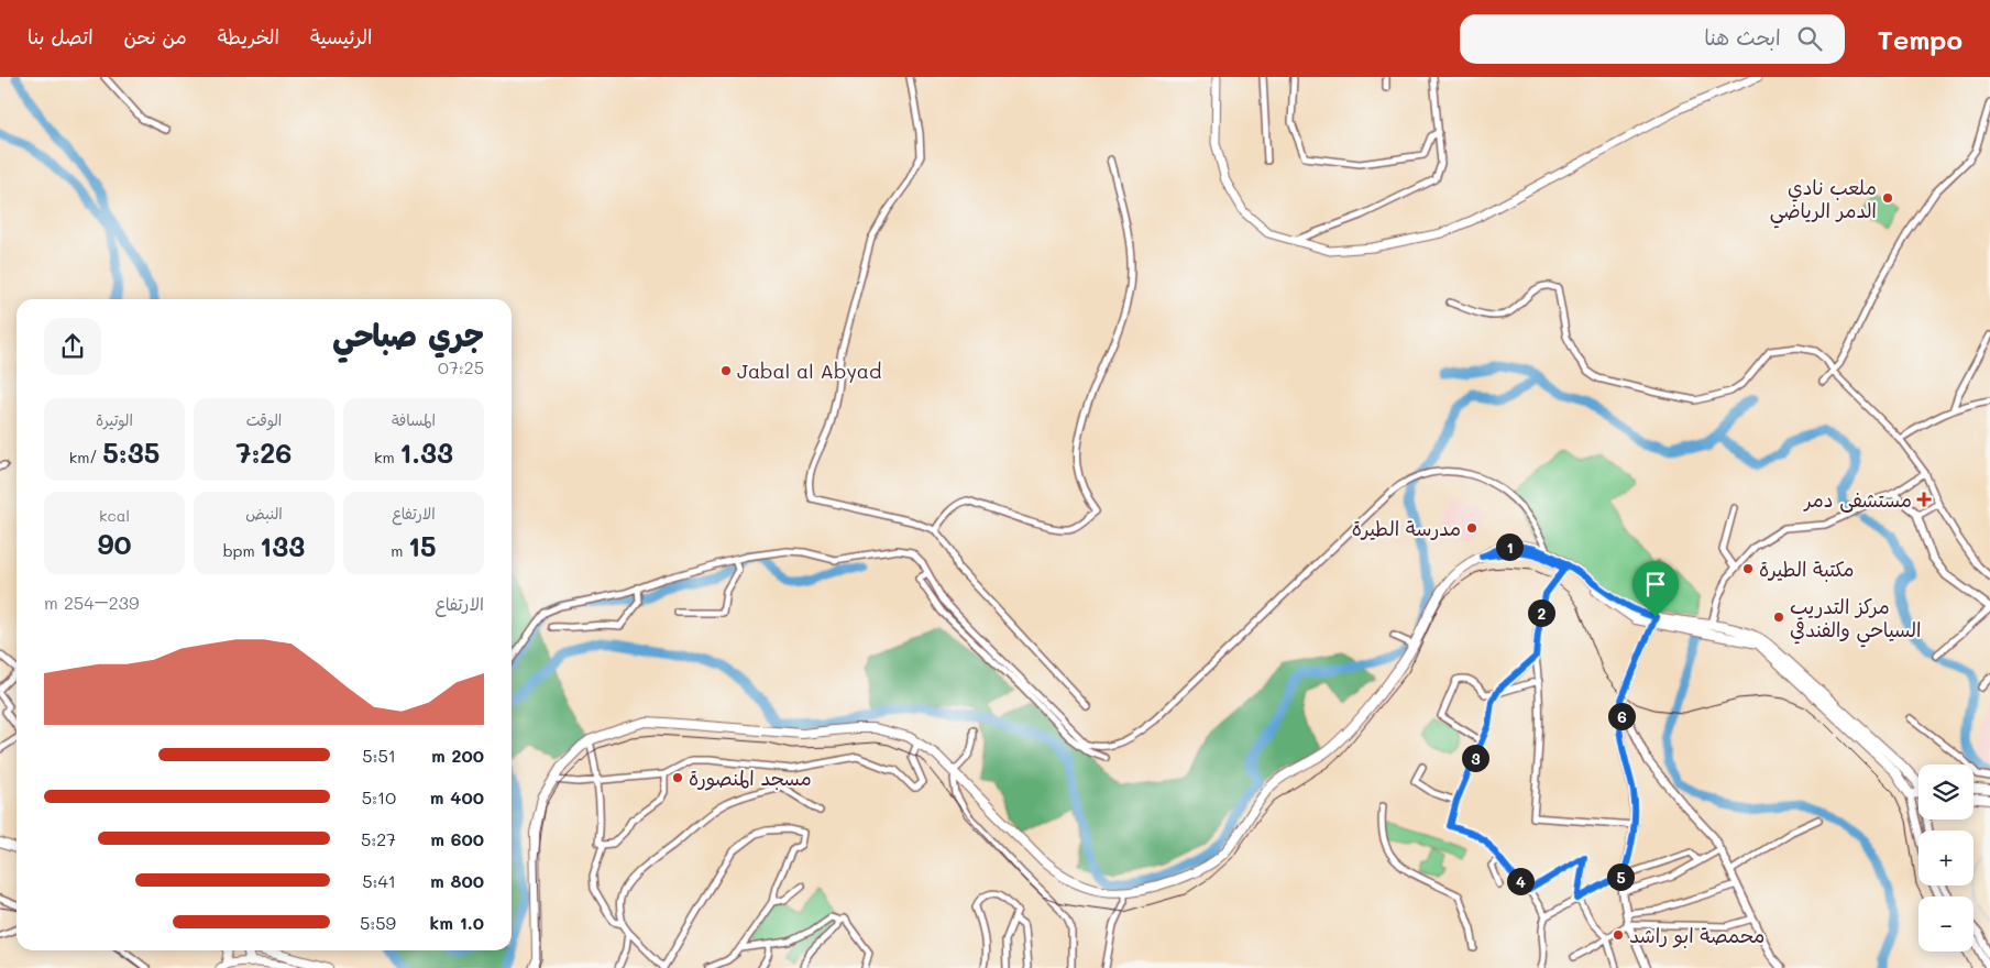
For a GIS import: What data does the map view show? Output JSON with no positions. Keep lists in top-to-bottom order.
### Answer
{
  "places": {
    "other": [
      "ملعب نادي الدمر الرياضي",
      "Jabal al Abyad",
      "مدرسة الطيرة",
      "مكتبة الطيرة",
      "مركز التدريب السياحي والفندقي",
      "مسجد المنصورة",
      "محمصة ابو راشد"
    ],
    "health": ["مستشفى دمر"]
  },
  "page": {
    "header": "Tempo",
    "search": "ابحث هنا",
    "nav": [
      "الرئيسية",
      "الخريطة",
      "من نحن",
      "اتصل بنا"
    ],
    "heading": ["جري صباحي", "07:25"],
    "stats": [
      ["المسافة", "1.33 km"],
      ["الوقت", "7:26"],
      ["الوتيرة", "5:35 /km"],
      ["الارتفاع", "15 m"],
      ["النبض", "133 bpm"],
      ["kcal", "90"]
    ],
    "pins": [
      "1",
      "2",
      "6",
      "3",
      "5",
      "4"
    ],
    "chart": ["الارتفاع", "239–254 m"],
    "list": [
      {
        "name": "200 m",
        "note": "5:51"
      },
      {
        "name": "400 m",
        "note": "5:10"
      },
      {
        "name": "600 m",
        "note": "5:27"
      },
      {
        "name": "800 m",
        "note": "5:41"
      },
      {
        "name": "1.0 km",
        "note": "5:59"
      }
    ],
    "map_buttons": ["+", "−"]
  }
}
